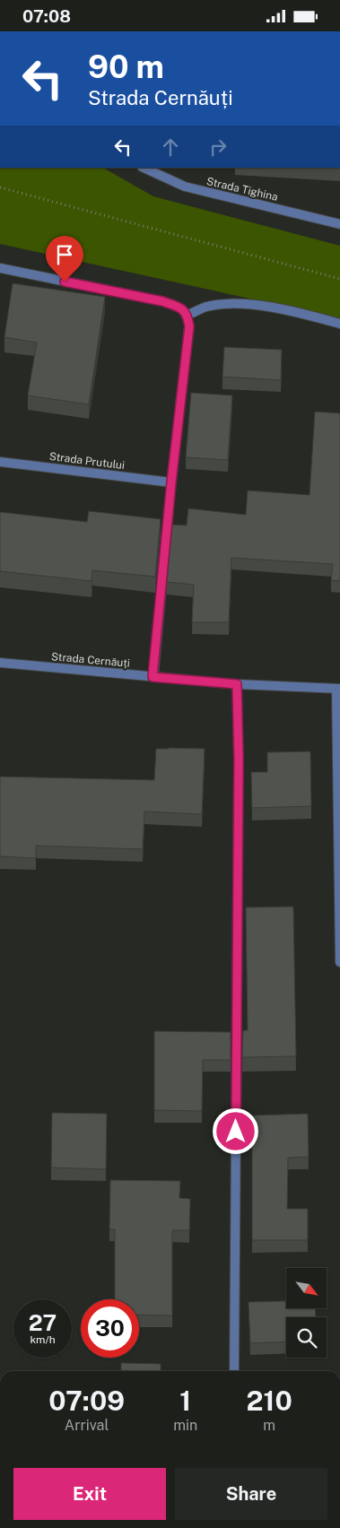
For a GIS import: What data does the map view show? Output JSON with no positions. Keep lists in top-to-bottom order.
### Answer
{
  "streets": {
    "street": ["Strada Tighina", "Strada Prutului", "Strada Cernăuți"]
  },
  "north": "bottom right",
  "page": {
    "status": "07:08",
    "turn": ["90 m", "Strada Cernăuți"],
    "speed": "27 km/h",
    "limit": "30",
    "eta": [
      "07:09",
      "Arrival",
      "1",
      "min",
      "210",
      "m"
    ],
    "buttons": ["Exit", "Share"]
  }
}
